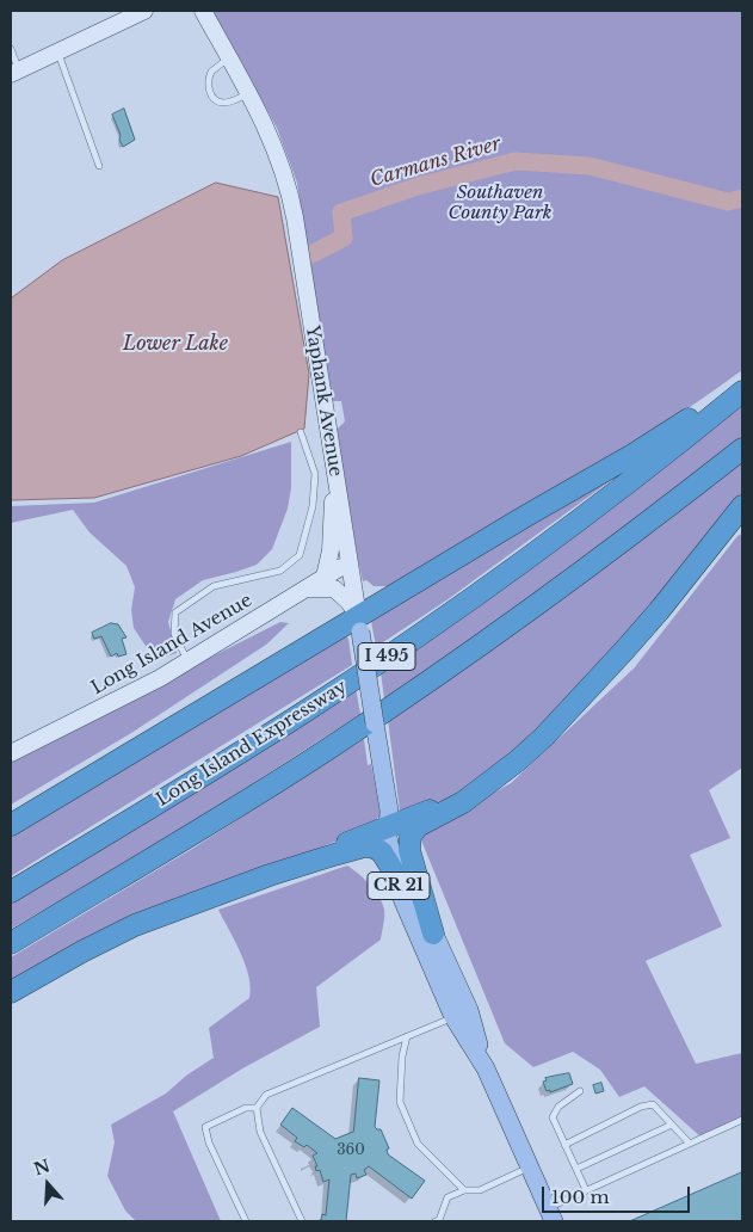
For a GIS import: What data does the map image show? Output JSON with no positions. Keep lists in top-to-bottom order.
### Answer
{
  "streets": {
    "highway": ["I 495", "Long Island Expressway"],
    "main road": ["Yaphank Avenue", "Long Island Avenue", "CR 21"]
  },
  "crossings": [
    ["Yaphank Avenue", "Long Island Avenue"]
  ],
  "water": ["Carmans River", "Lower Lake"],
  "parks": ["Southaven County Park"],
  "house_numbers": ["360"],
  "scale_bar": "100 m",
  "north": "top"
}
